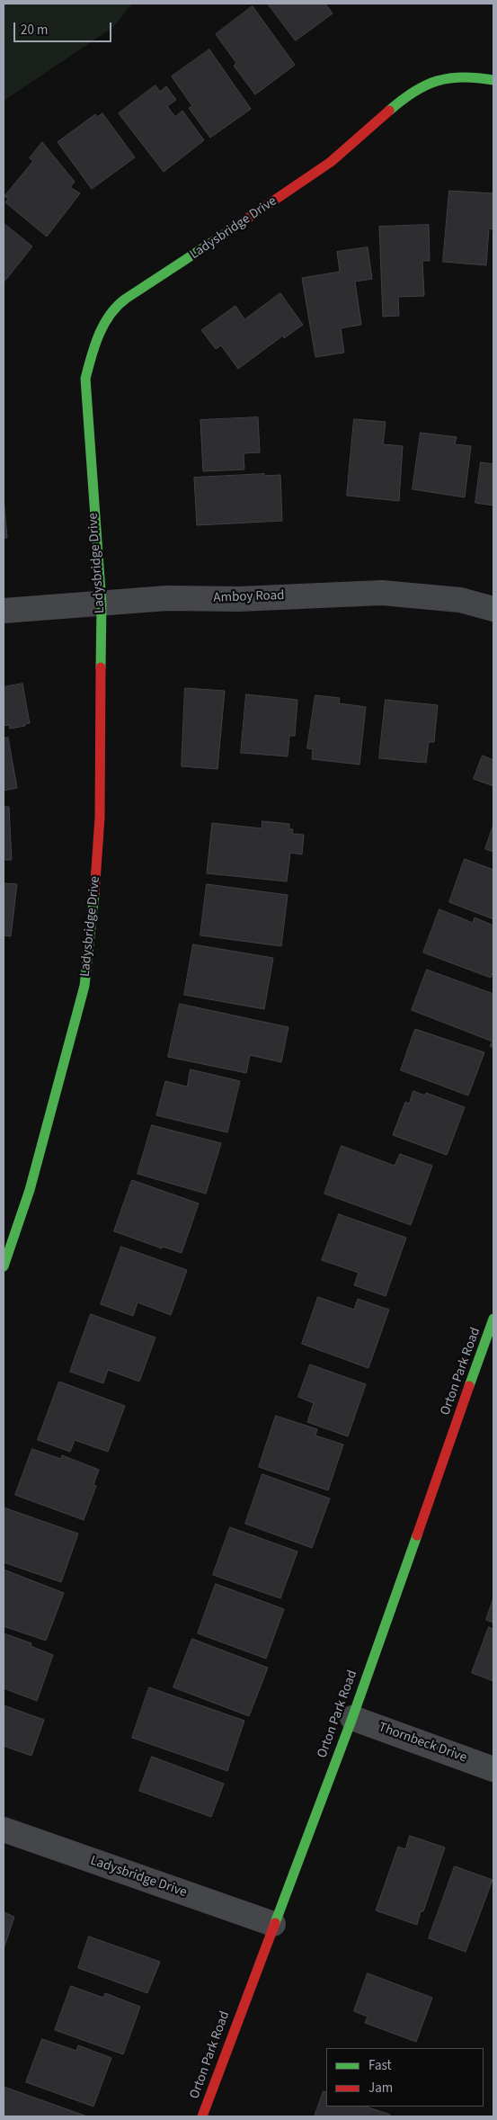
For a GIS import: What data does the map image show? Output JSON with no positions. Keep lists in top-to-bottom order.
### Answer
{
  "streets": {
    "street": [
      "Ladysbridge Drive",
      "Amboy Road",
      "Orton Park Road",
      "Thornbeck Drive"
    ]
  },
  "crossings": [
    ["Ladysbridge Drive", "Amboy Road"],
    ["Ladysbridge Drive", "Orton Park Road"],
    ["Orton Park Road", "Thornbeck Drive"]
  ],
  "legend": ["Fast", "Jam"],
  "scale_bar": "20 m"
}
